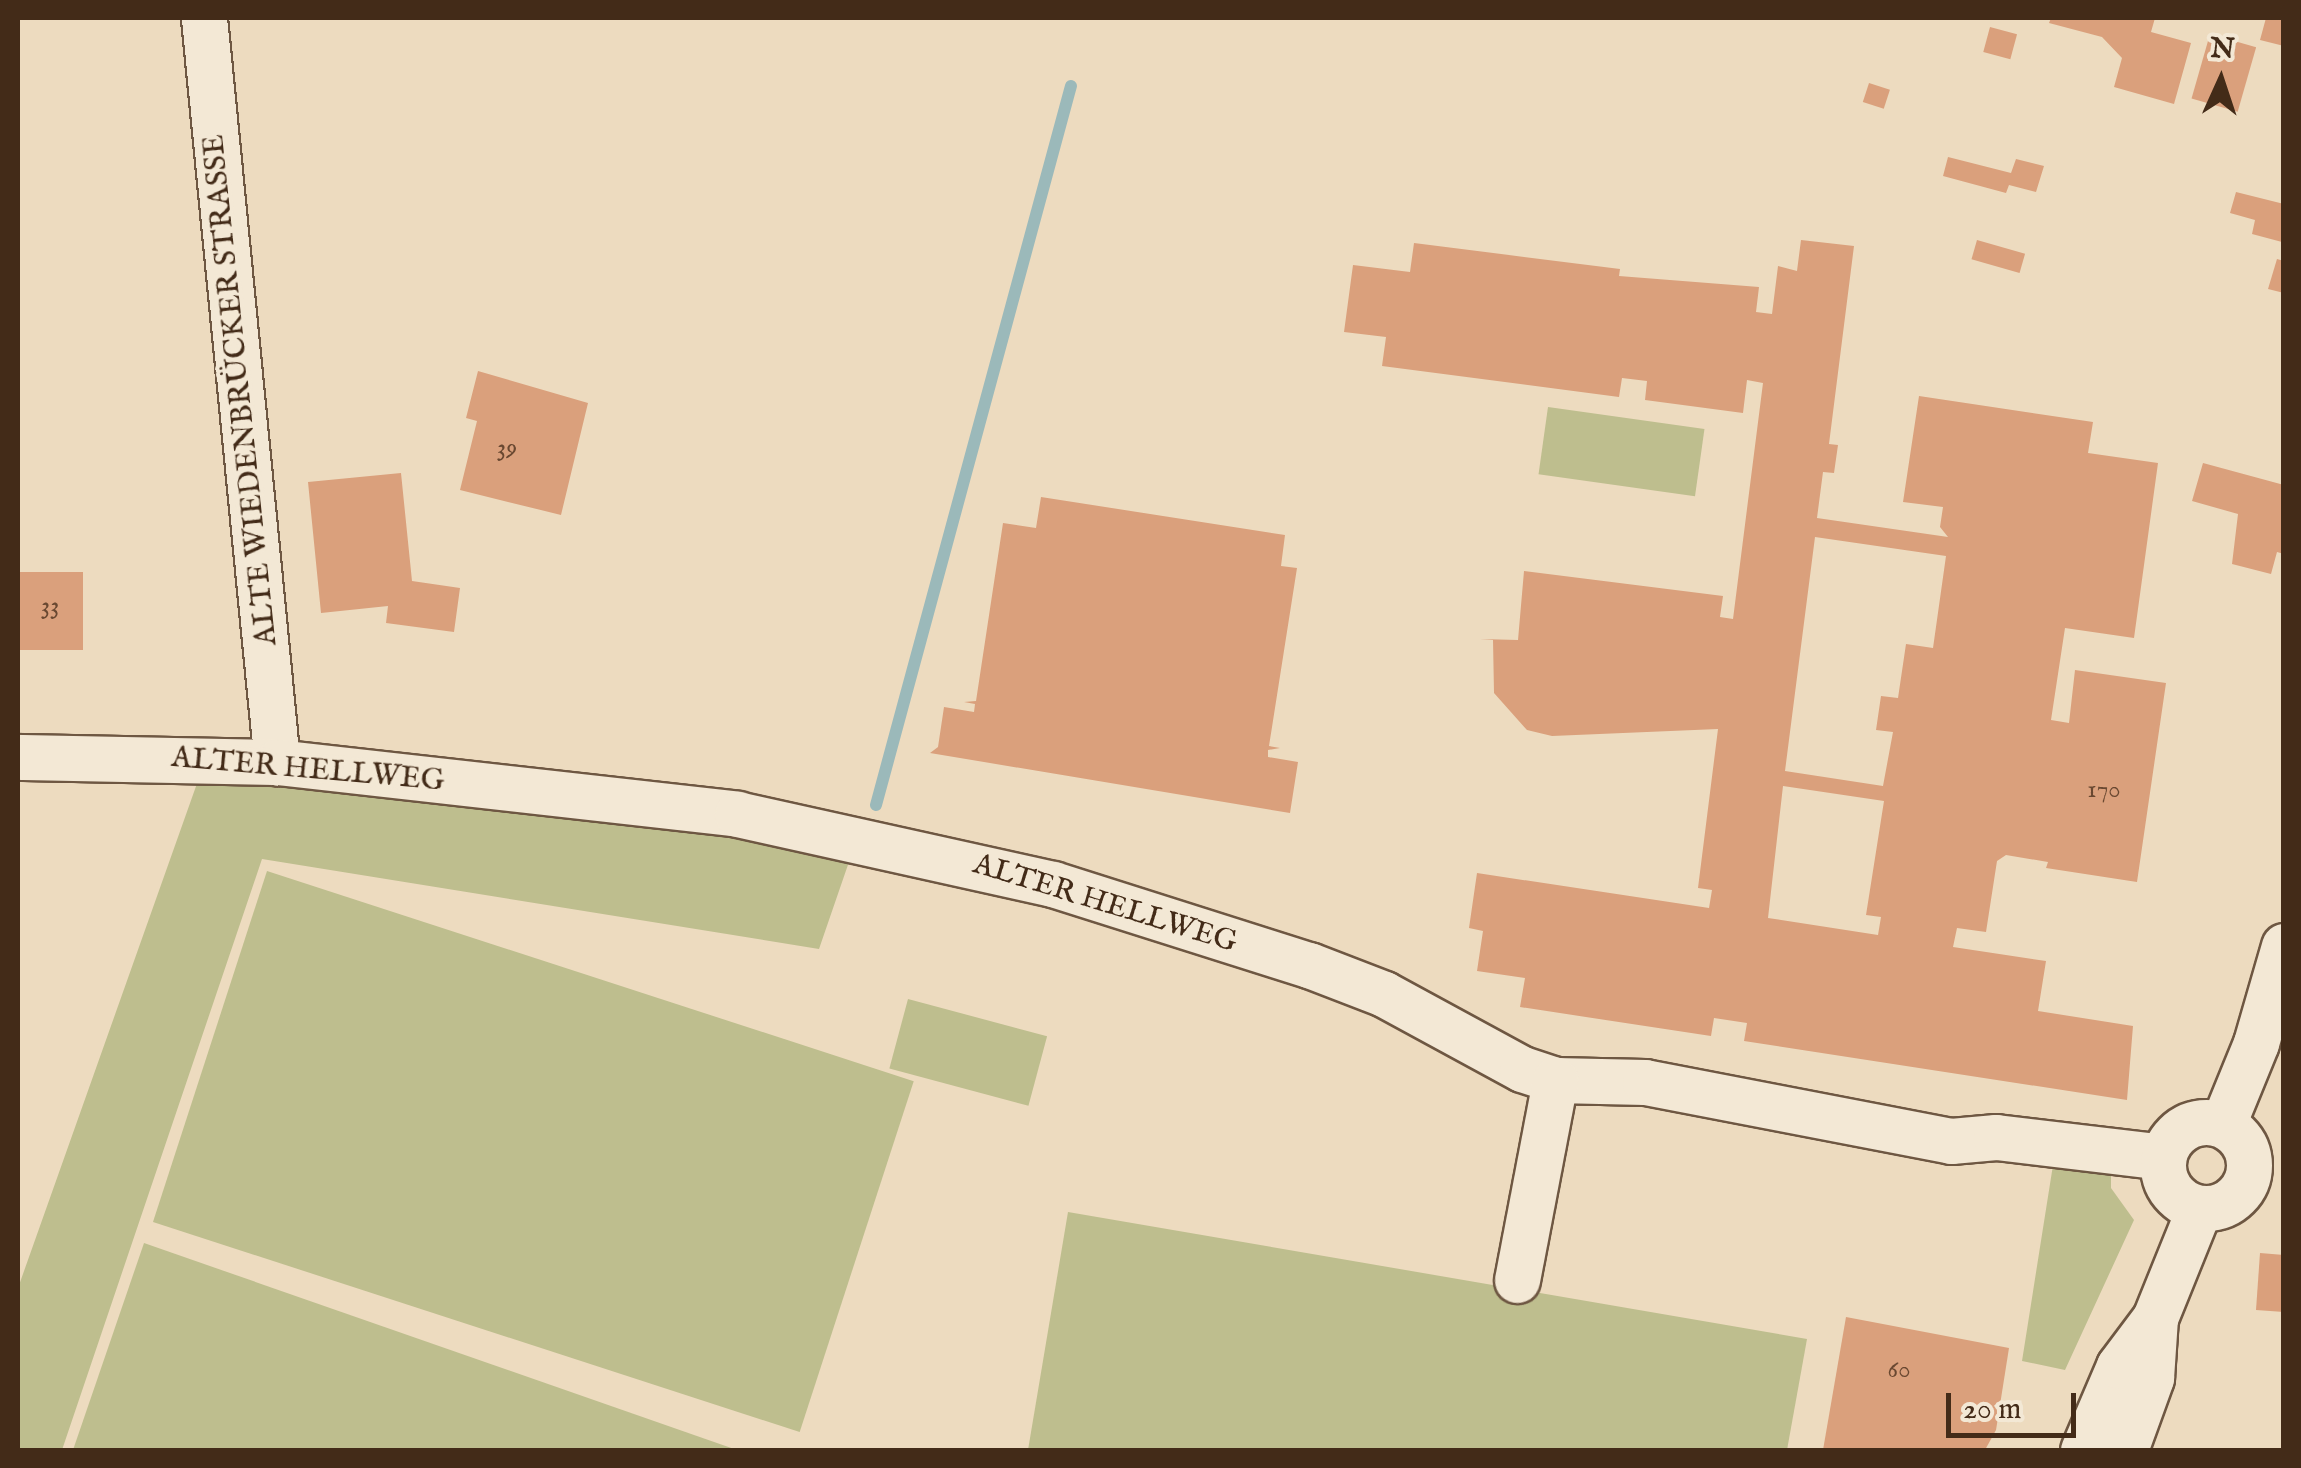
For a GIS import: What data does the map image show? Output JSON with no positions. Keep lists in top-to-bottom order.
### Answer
{
  "streets": {
    "street": ["ALTE WIEDENBRÜCKER STRASSE", "ALTER HELLWEG"]
  },
  "crossings": [
    ["ALTE WIEDENBRÜCKER STRASSE", "ALTER HELLWEG"]
  ],
  "house_numbers": [
    "39",
    "33",
    "170",
    "60"
  ],
  "scale_bar": "20 m",
  "north": "top"
}
